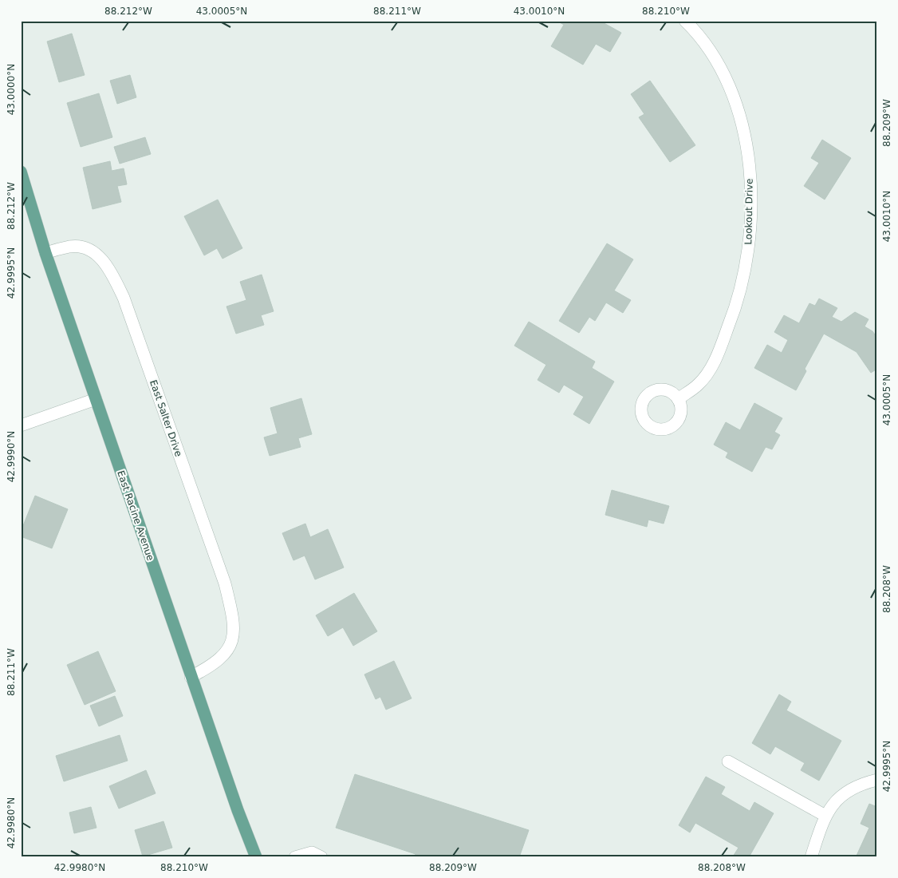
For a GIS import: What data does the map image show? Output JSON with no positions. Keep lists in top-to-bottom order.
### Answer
{
  "streets": {
    "main road": ["East Racine Avenue"],
    "street": ["Lookout Drive", "East Salter Drive"]
  },
  "crossings": [
    ["East Salter Drive", "East Racine Avenue"]
  ],
  "coordinates": [
    "88.212°W",
    "43.0005°N",
    "88.211°W",
    "43.0010°N",
    "88.210°W",
    "43.0000°N",
    "88.209°W",
    "42.9995°N",
    "42.9990°N",
    "88.208°W",
    "42.9980°N"
  ]
}
